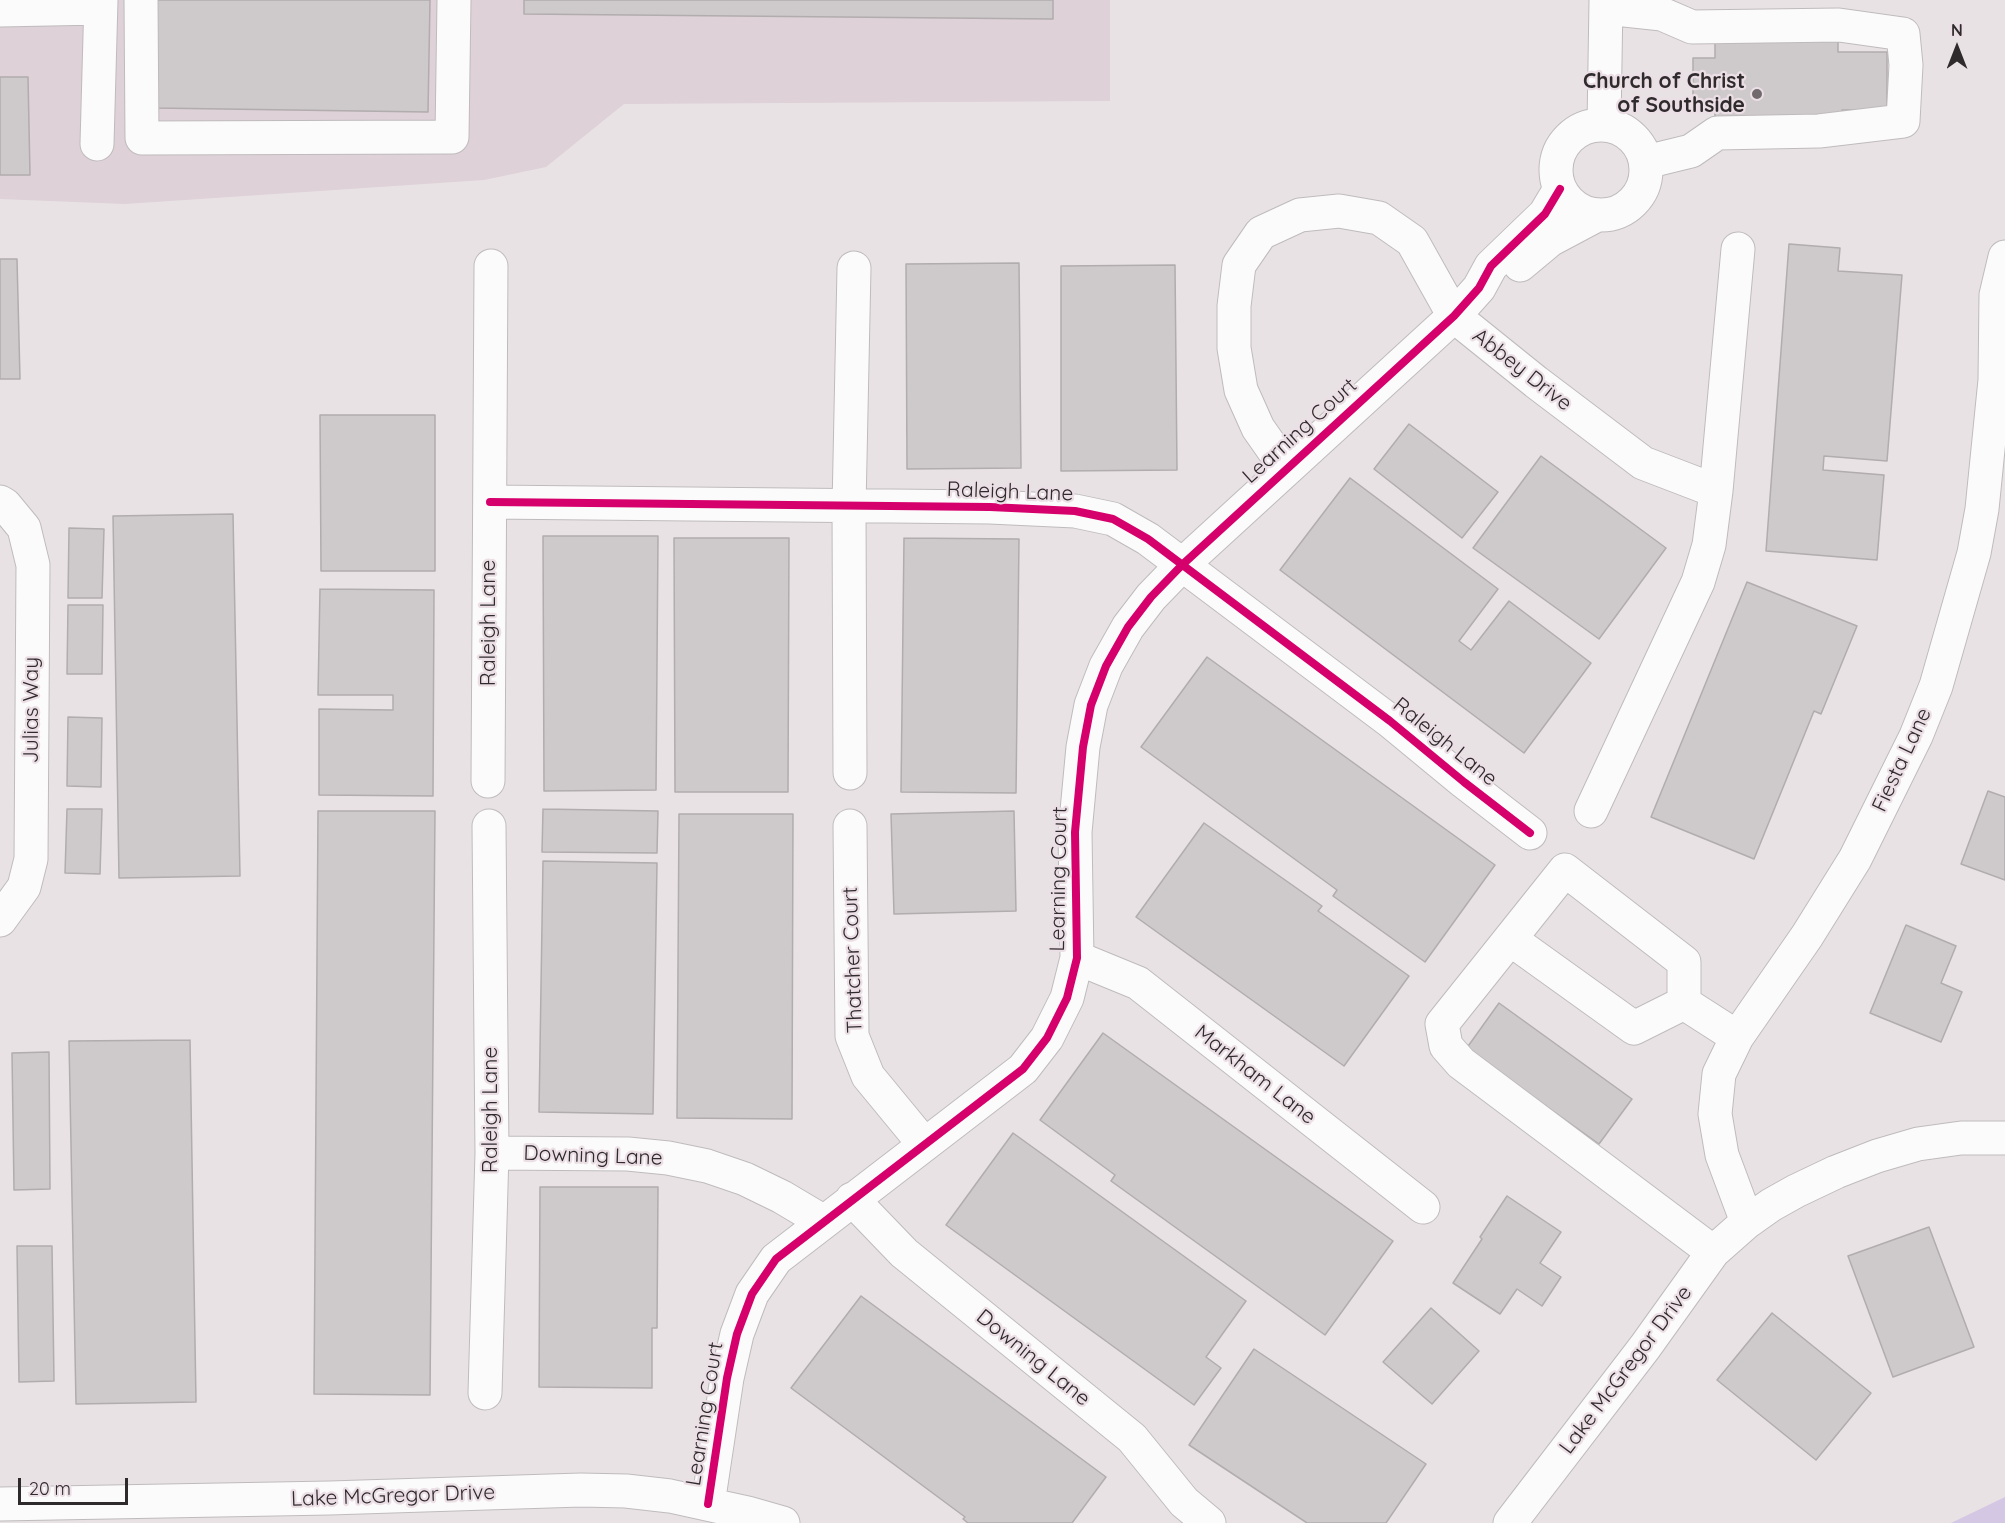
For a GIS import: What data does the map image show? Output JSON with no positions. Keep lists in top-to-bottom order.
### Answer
{
  "streets": {
    "street": [
      "Abbey Drive",
      "Learning Court",
      "Raleigh Lane",
      "Julias Way",
      "Fiesta Lane",
      "Thatcher Court",
      "Markham Lane",
      "Downing Lane",
      "Lake McGregor Drive"
    ]
  },
  "crossings": [
    ["Abbey Drive", "Learning Court"],
    ["Learning Court", "Raleigh Lane"],
    ["Learning Court", "Thatcher Court"],
    ["Learning Court", "Markham Lane"],
    ["Learning Court", "Downing Lane"],
    ["Learning Court", "Lake McGregor Drive"],
    ["Raleigh Lane", "Downing Lane"],
    ["Fiesta Lane", "Lake McGregor Drive"]
  ],
  "places": ["Church of Christ of Southside"],
  "scale_bar": "20 m",
  "north": "top"
}
